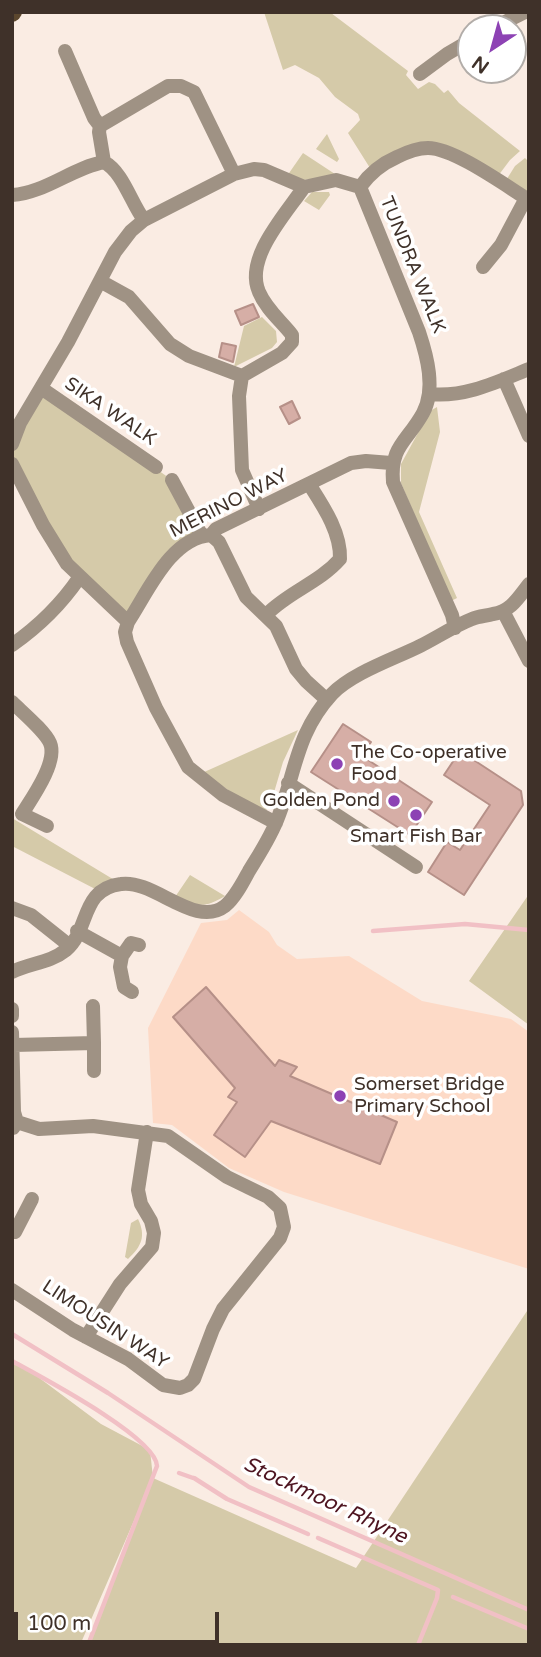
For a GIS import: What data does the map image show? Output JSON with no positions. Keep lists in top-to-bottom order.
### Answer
{
  "streets": {
    "street": [
      "TUNDRA WALK",
      "SIKA WALK",
      "MERINO WAY",
      "LIMOUSIN WAY"
    ]
  },
  "water": ["Stockmoor Rhyne"],
  "places": [
    "The Co-operative Food",
    "Golden Pond",
    "Smart Fish Bar",
    "Somerset Bridge Primary School"
  ],
  "scale_bar": "100 m",
  "north": "bottom left"
}
